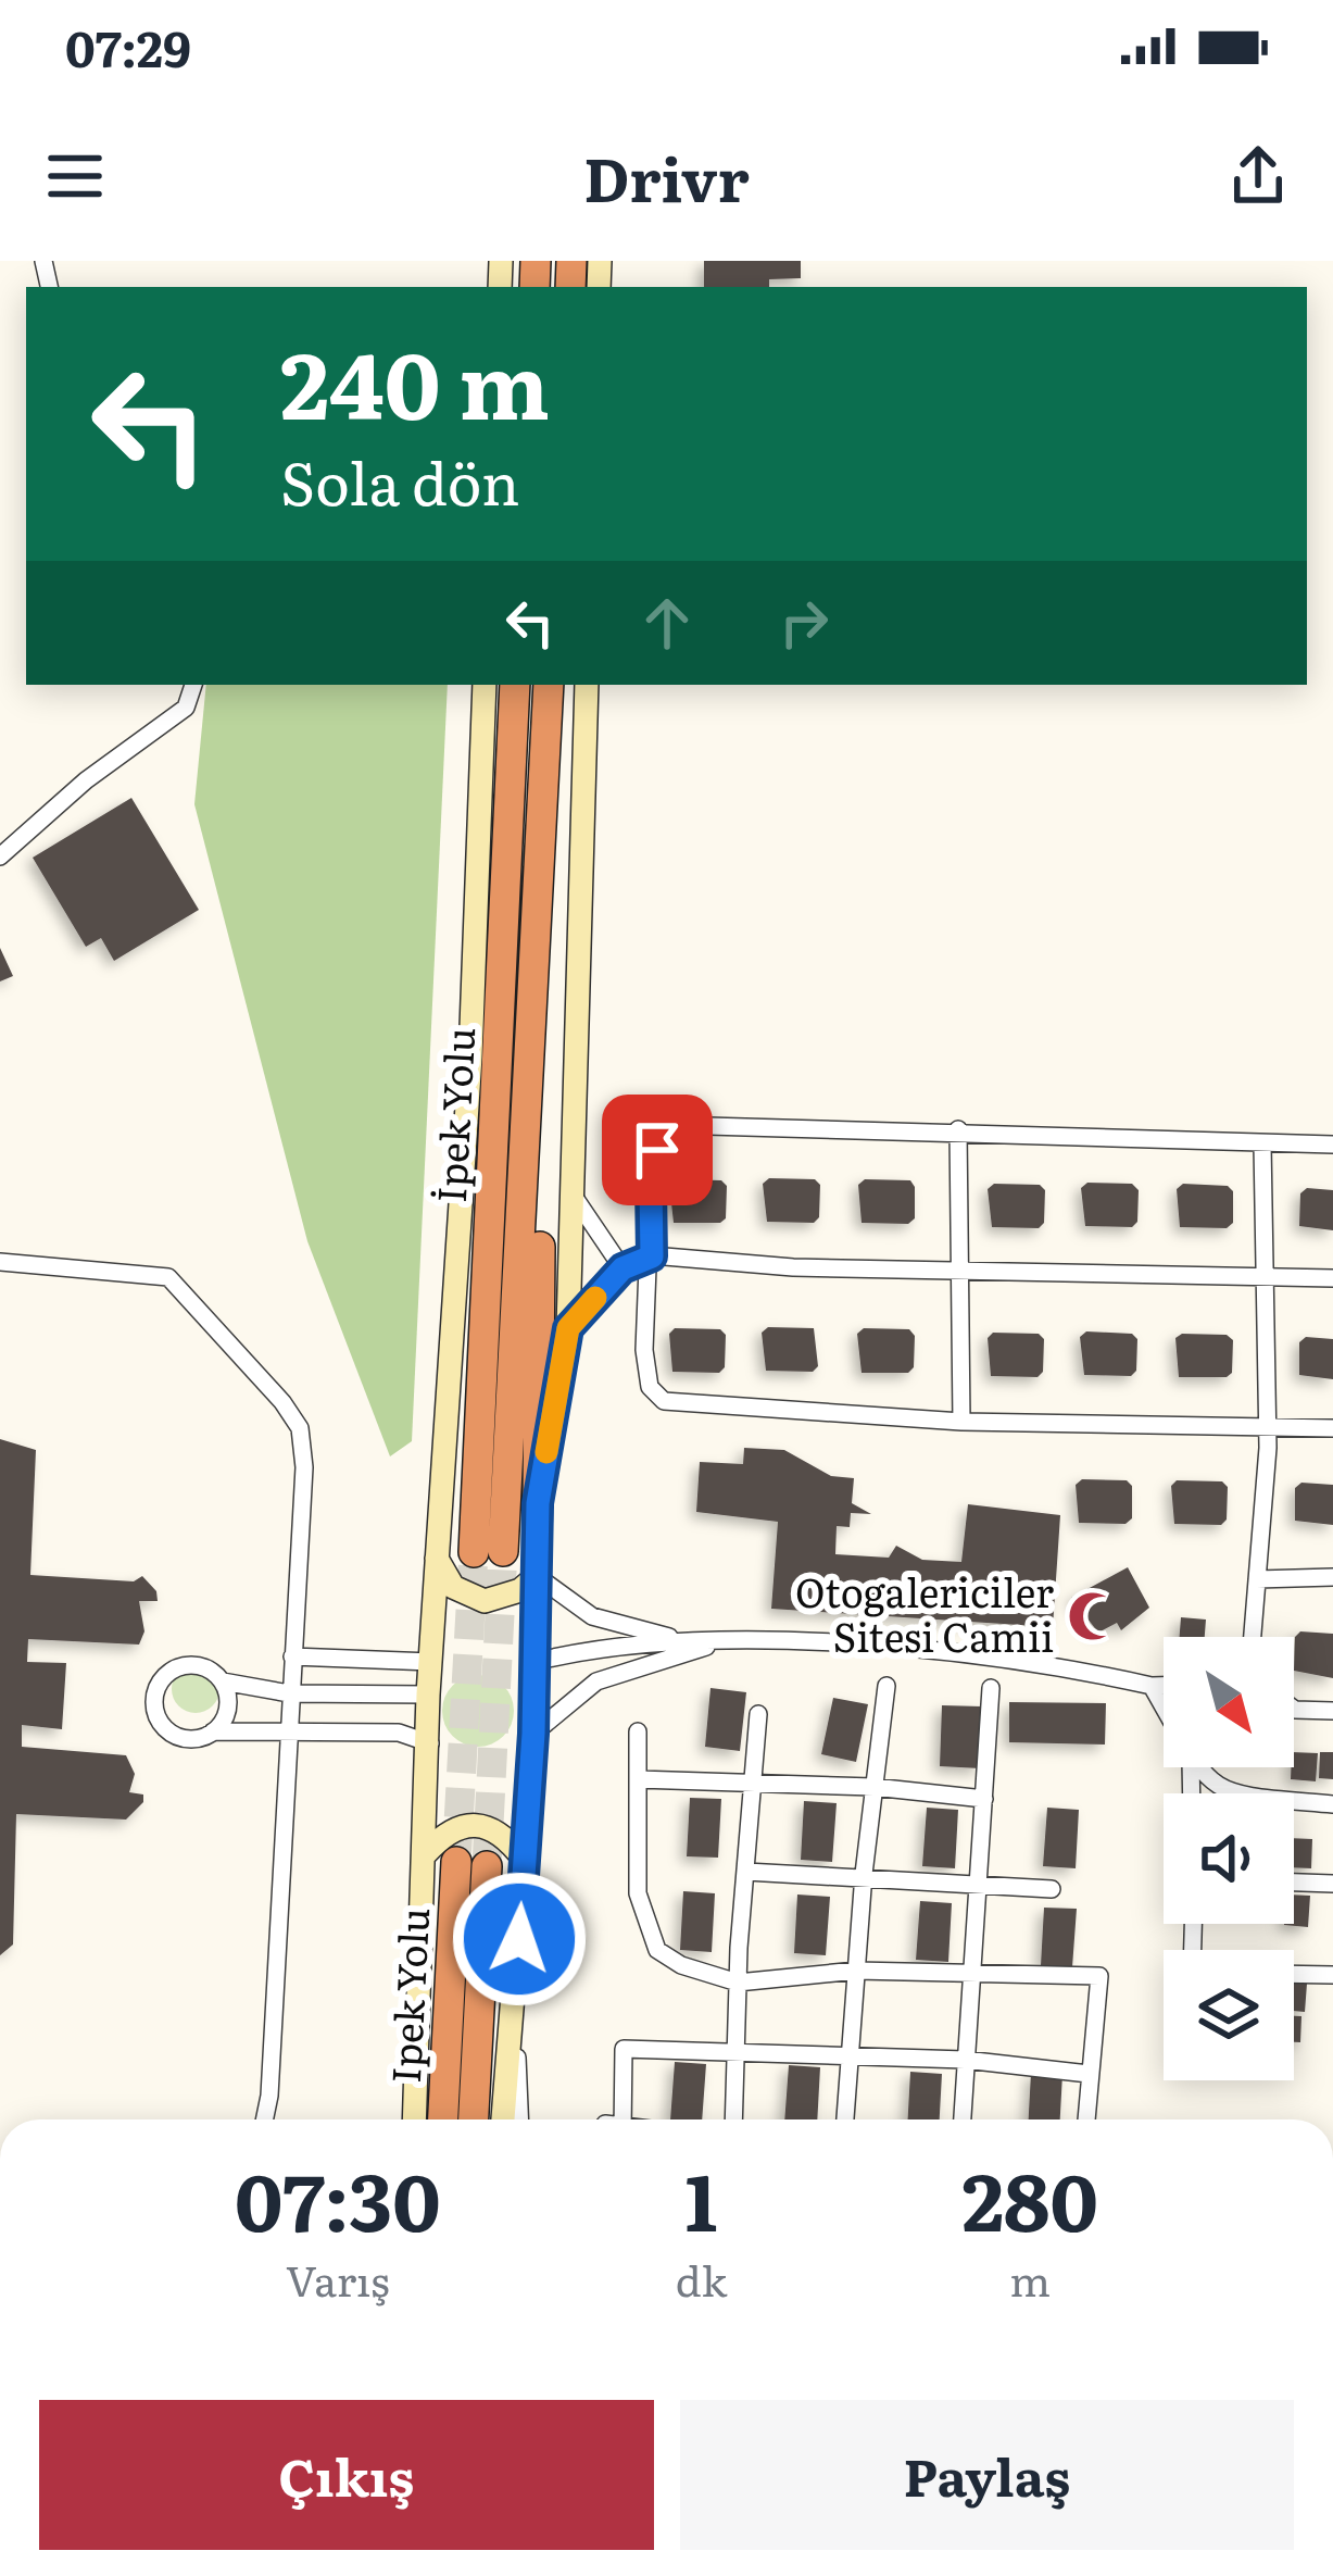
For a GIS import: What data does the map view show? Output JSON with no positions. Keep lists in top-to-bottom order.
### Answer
{
  "streets": {
    "highway": ["İpek Yolu", "Ipek Yolu"]
  },
  "places": {
    "mosque": ["Otogalericiler Sitesi Camii"]
  },
  "north": "bottom right",
  "page": {
    "status": "07:29",
    "header": "Drivr",
    "turn": ["240 m", "Sola dön"],
    "eta": [
      "07:30",
      "Varış",
      "1",
      "dk",
      "280",
      "m"
    ],
    "buttons": ["Çıkış", "Paylaş"]
  }
}
